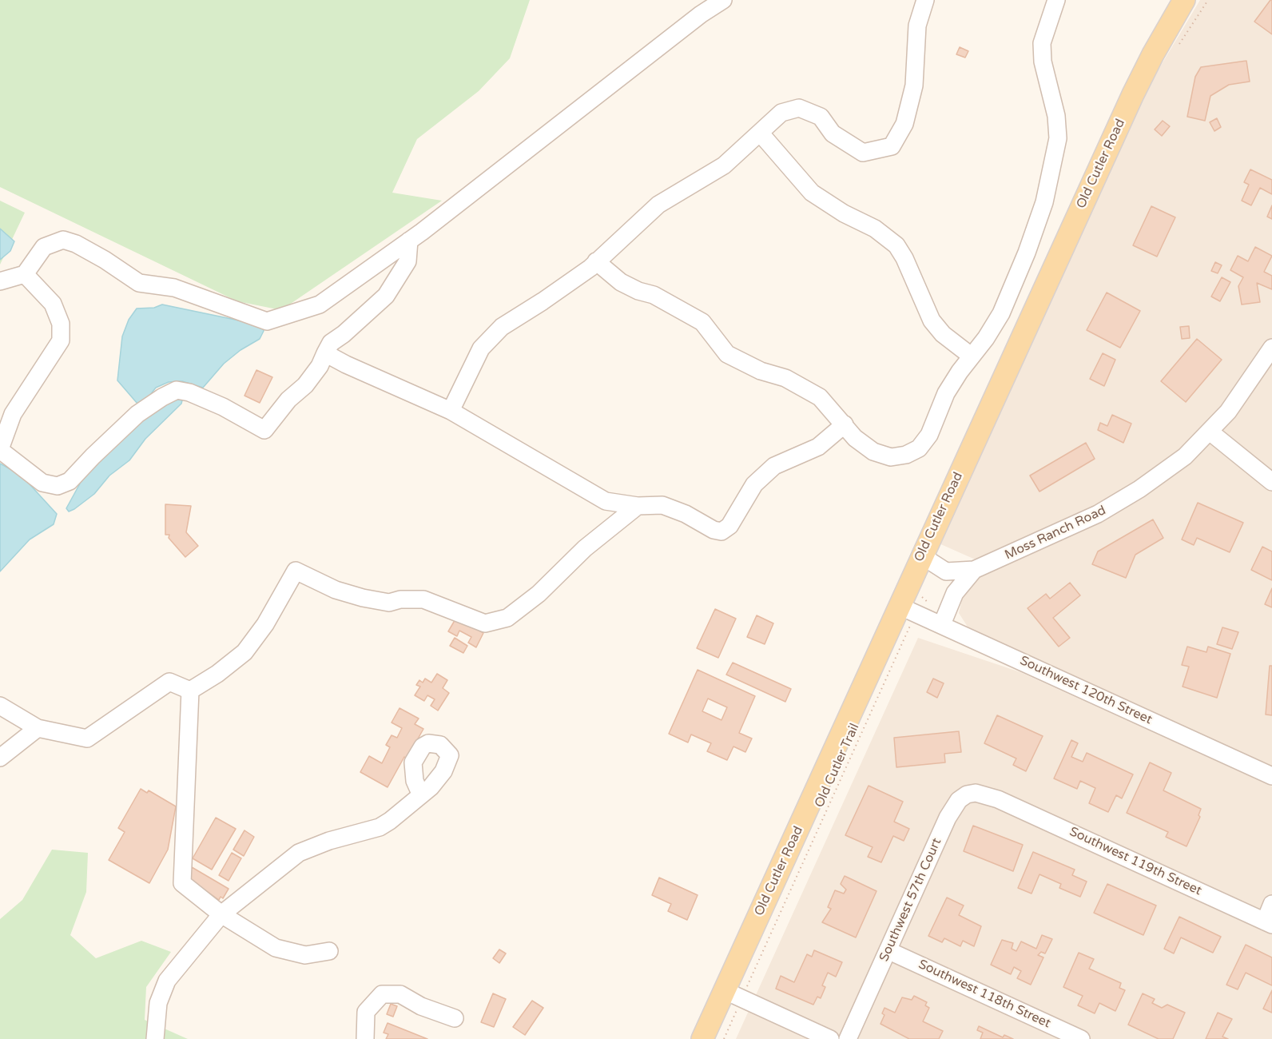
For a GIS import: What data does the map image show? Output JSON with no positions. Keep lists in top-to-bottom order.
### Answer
{
  "streets": {
    "main road": ["Old Cutler Road"],
    "street": [
      "Moss Ranch Road",
      "Southwest 120th Street",
      "Southwest 119th Street",
      "Southwest 57th Court",
      "Southwest 118th Street"
    ],
    "path": ["Old Cutler Trail"]
  },
  "crossings": [
    ["Old Cutler Road", "Moss Ranch Road"],
    ["Old Cutler Road", "Southwest 120th Street"],
    ["Old Cutler Road", "Old Cutler Trail"],
    ["Moss Ranch Road", "Southwest 120th Street"],
    ["Southwest 119th Street", "Southwest 57th Court"],
    ["Southwest 57th Court", "Southwest 118th Street"]
  ]
}
